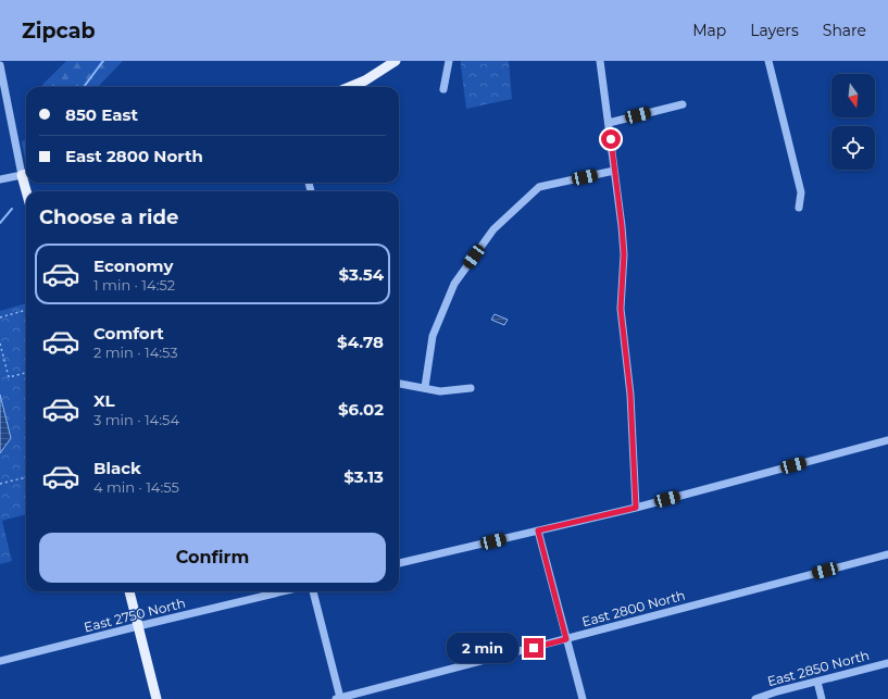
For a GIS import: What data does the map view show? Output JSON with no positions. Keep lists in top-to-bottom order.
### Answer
{
  "streets": {
    "street": ["East 2800 North", "East 2750 North", "East 2850 North"]
  },
  "north": "bottom",
  "page": {
    "header": "Zipcab",
    "nav": ["Map", "Layers", "Share"],
    "banner": ["850 East", "East 2800 North"],
    "heading": "Choose a ride",
    "list": [
      {
        "name": "Economy",
        "note": "1 min · 14:52",
        "value": "$3.54"
      },
      {
        "name": "Comfort",
        "note": "2 min · 14:53",
        "value": "$4.78"
      },
      {
        "name": "XL",
        "note": "3 min · 14:54",
        "value": "$6.02"
      },
      {
        "name": "Black",
        "note": "4 min · 14:55",
        "value": "$3.13"
      }
    ],
    "buttons": "Confirm",
    "bubble": "2 min"
  }
}
